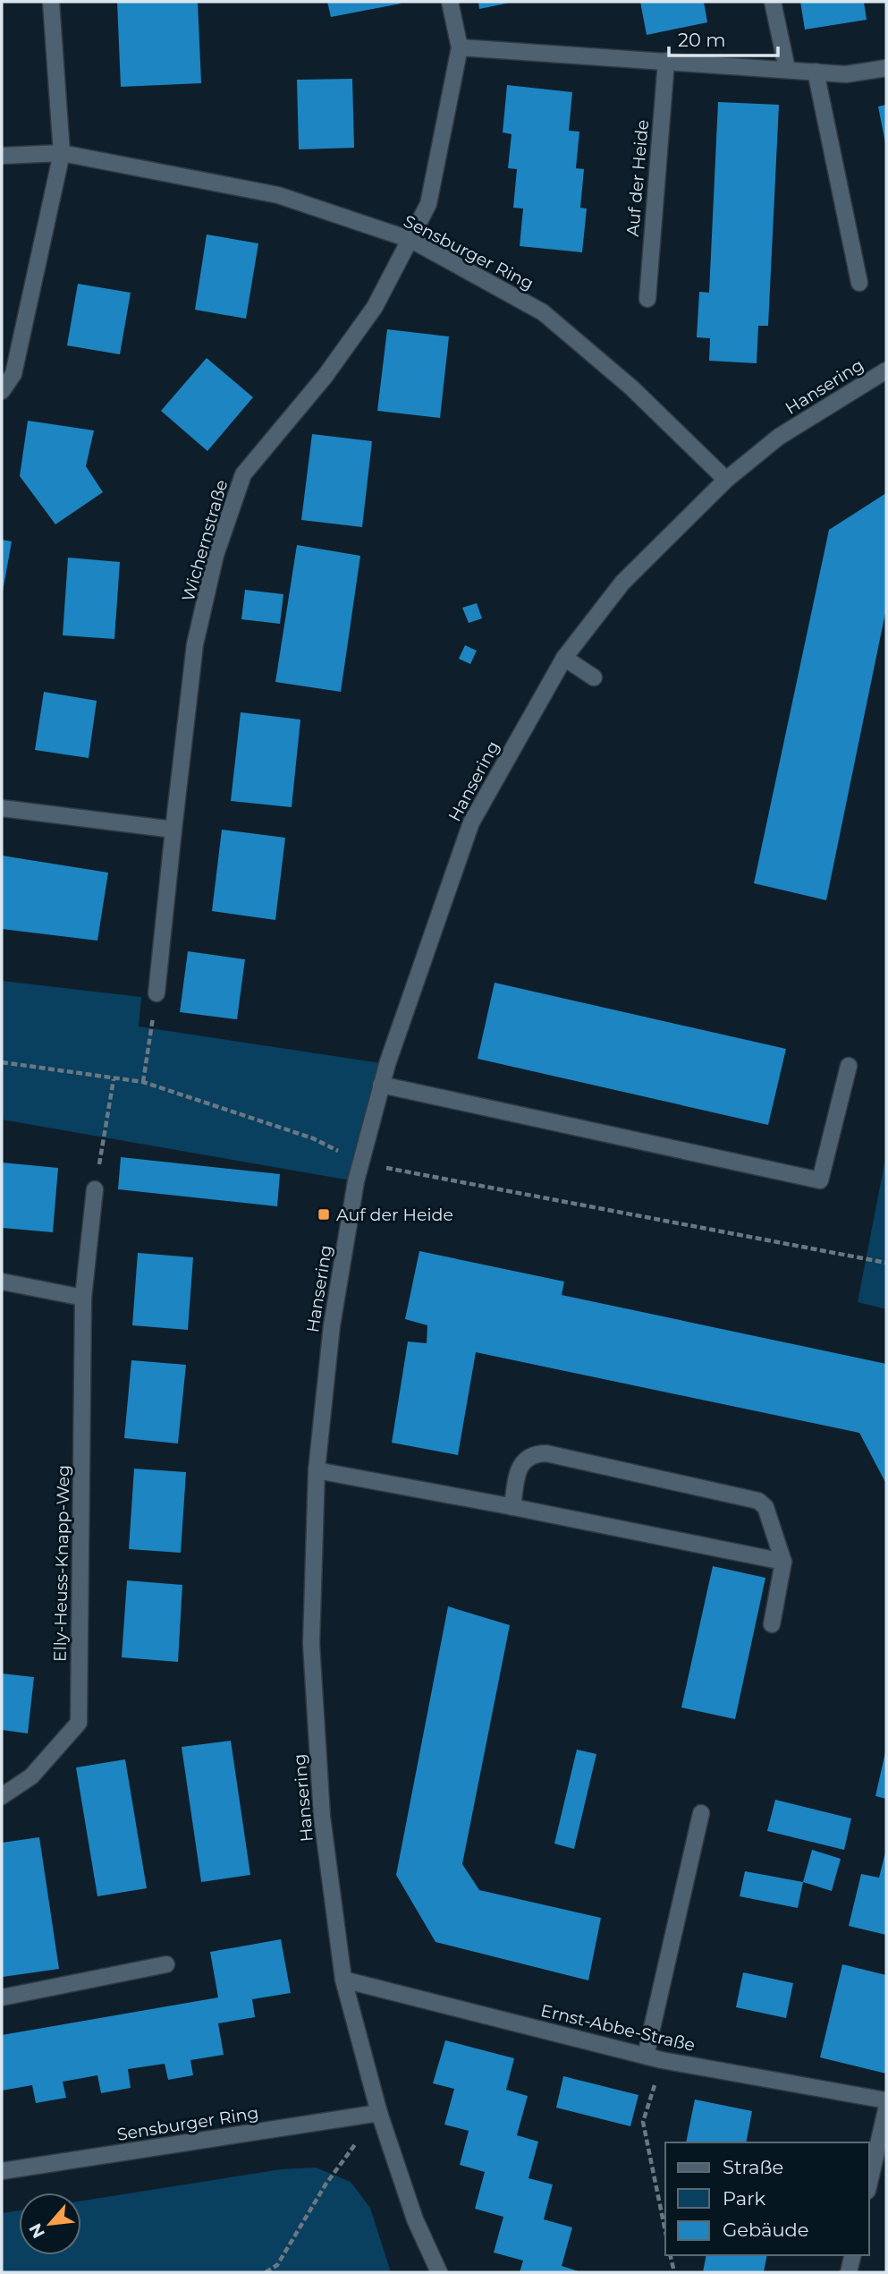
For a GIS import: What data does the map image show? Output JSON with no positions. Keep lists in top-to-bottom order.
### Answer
{
  "streets": {
    "street": [
      "Auf der Heide",
      "Sensburger Ring",
      "Hansering",
      "Wichernstraße",
      "Elly-Heuss-Knapp-Weg",
      "Ernst-Abbe-Straße"
    ]
  },
  "crossings": [
    ["Sensburger Ring", "Hansering"],
    ["Sensburger Ring", "Wichernstraße"],
    ["Hansering", "Ernst-Abbe-Straße"]
  ],
  "places": {
    "transit": ["Auf der Heide"]
  },
  "legend": ["Straße", "Park", "Gebäude"],
  "scale_bar": "20 m",
  "north": "bottom left"
}
